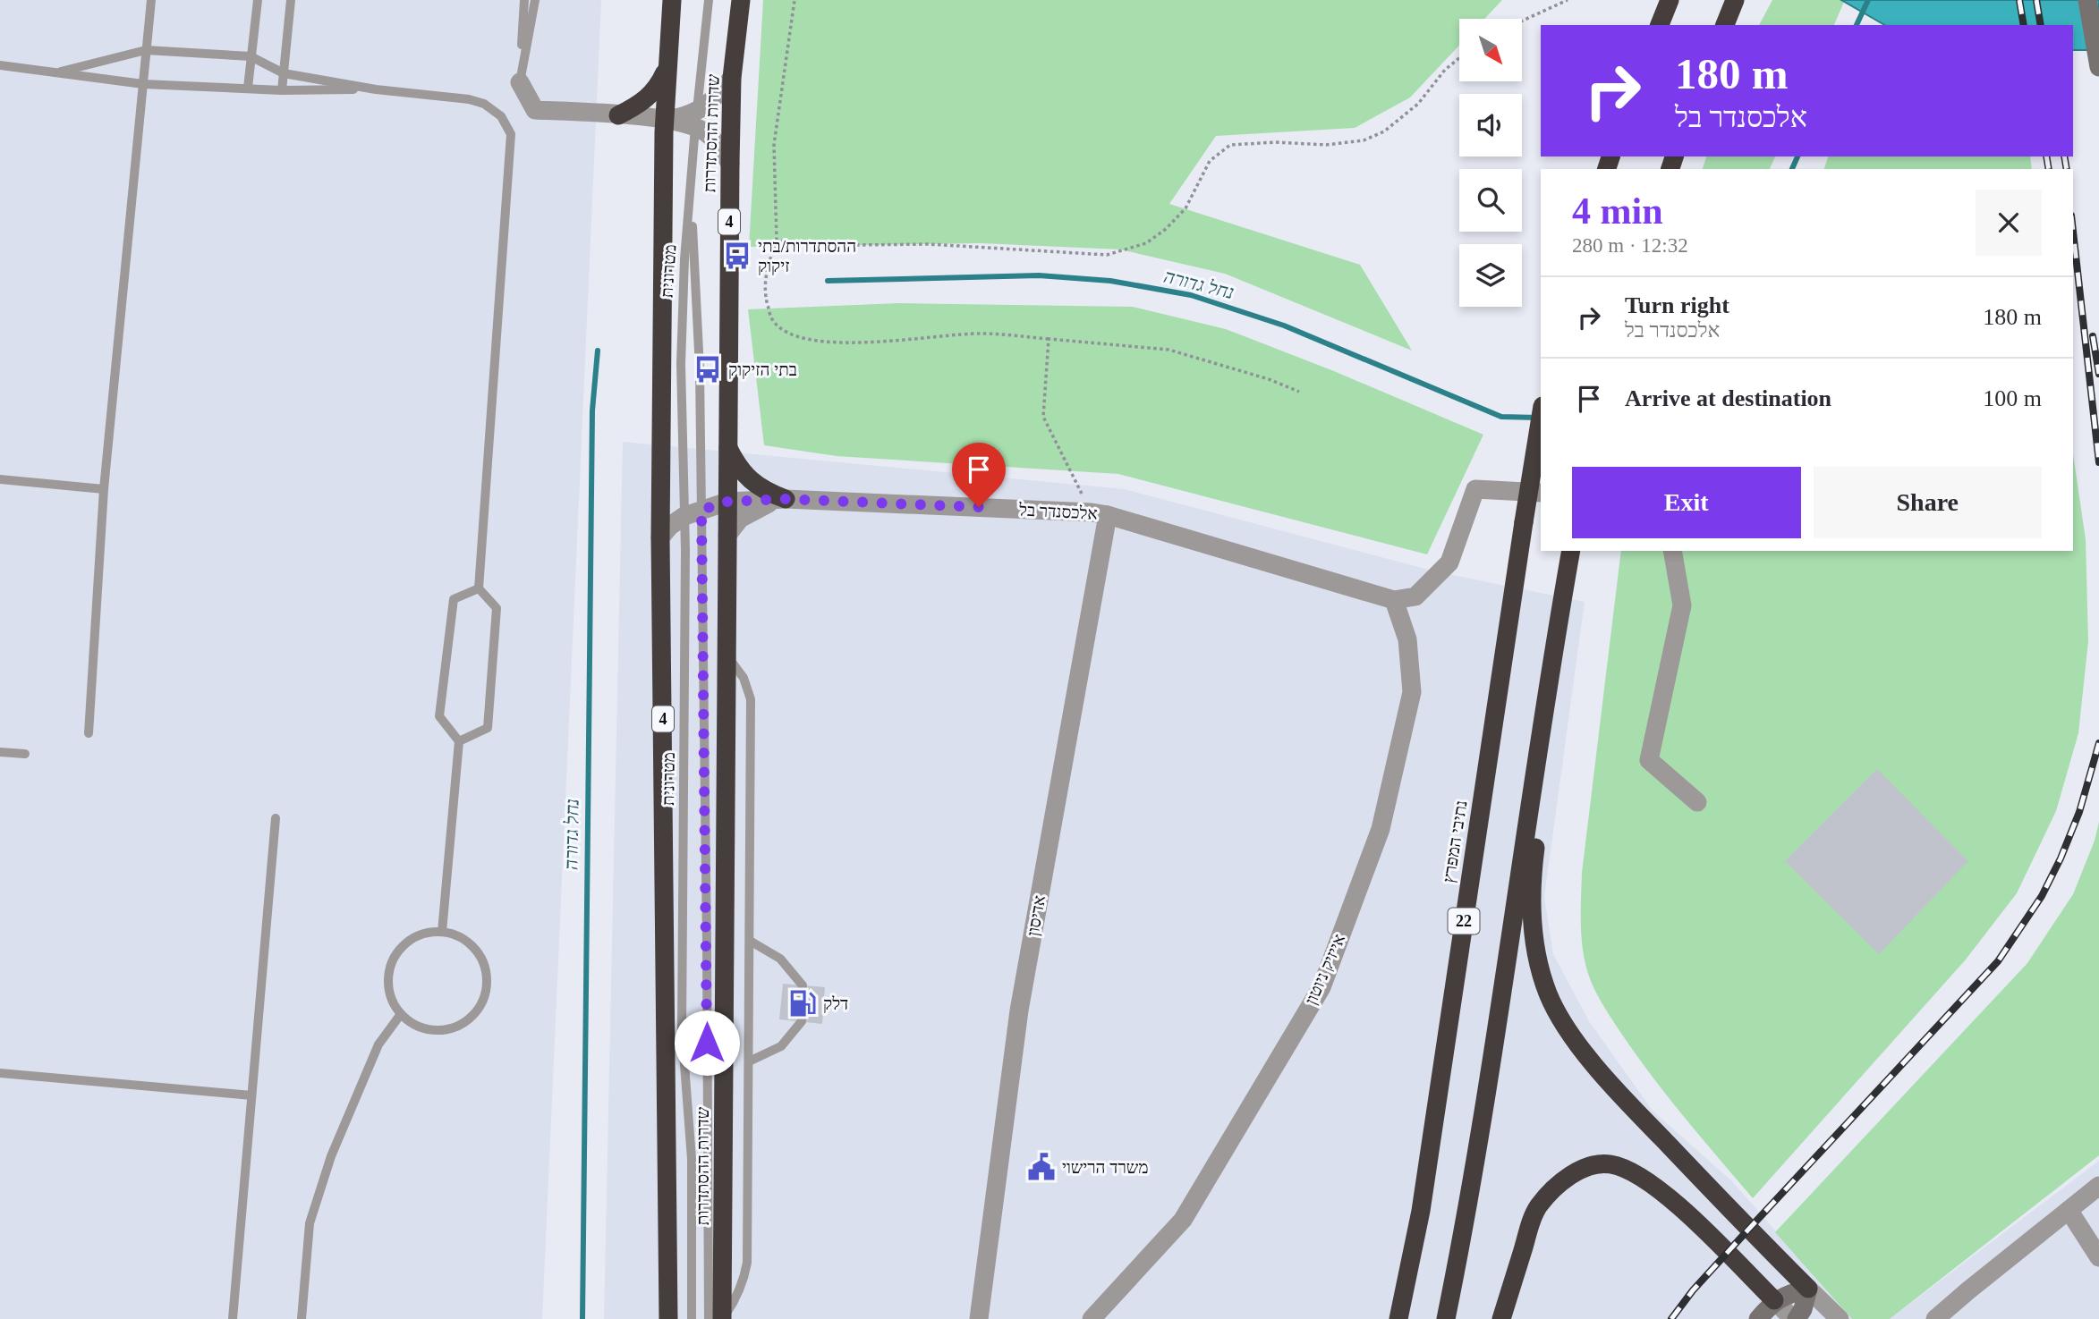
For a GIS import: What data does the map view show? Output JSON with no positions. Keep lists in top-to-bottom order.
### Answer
{
  "streets": {
    "highway": [
      "שדרות ההסתדרות",
      "4",
      "נתיבי המפרץ",
      "22"
    ],
    "street": ["אלכסנדר בל", "אדיסון", "אייזיק ניוטון"],
    "lane": ["מטרונית"]
  },
  "crossings": [
    ["שדרות ההסתדרות", "אלכסנדר בל"],
    ["מטרונית", "אלכסנדר בל"],
    ["אלכסנדר בל", "אדיסון"],
    ["אלכסנדר בל", "אייזיק ניוטון"]
  ],
  "water": ["נחל גדורה"],
  "places": {
    "bus stop": ["ההסתדרות/בתי זיקוק", "בתי הזיקוק"],
    "fuel station": ["דלק"],
    "public building": ["משרד הרישוי"]
  },
  "north": "bottom right",
  "page": {
    "turn": ["180 m", "אלכסנדר בל"],
    "heading": ["4 min", "280 m · 12:32"],
    "list": [
      {
        "name": "Turn right",
        "note": "אלכסנדר בל",
        "value": "180 m"
      },
      {
        "name": "Arrive at destination",
        "value": "100 m"
      }
    ],
    "buttons": ["Exit", "Share"]
  }
}
